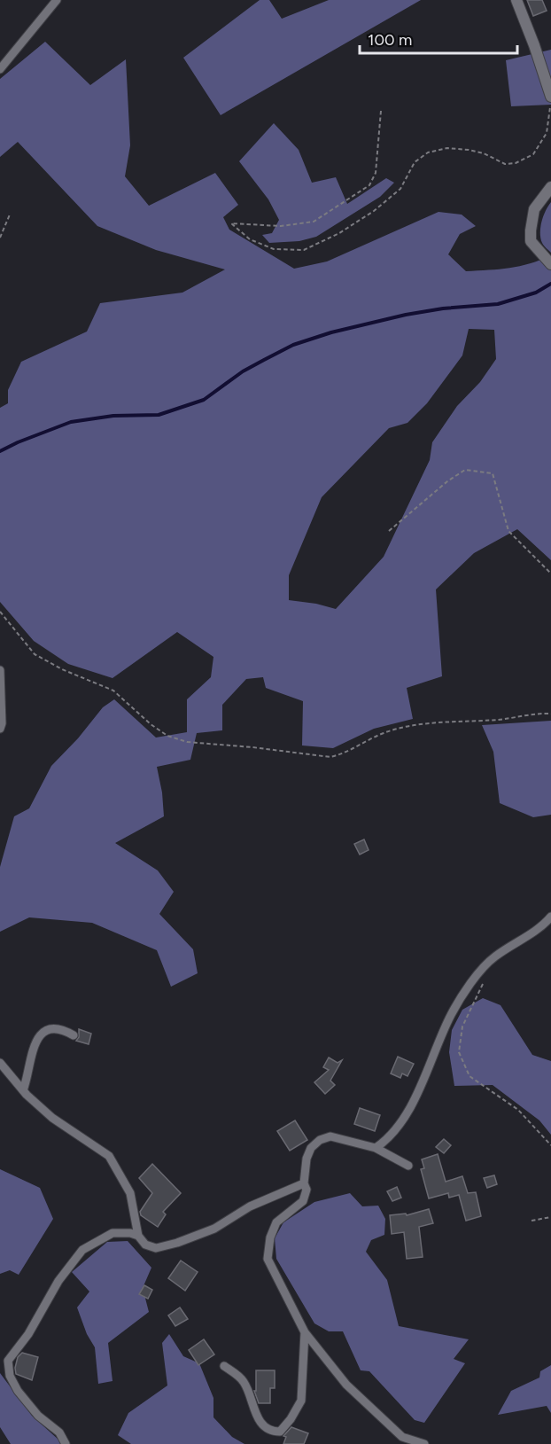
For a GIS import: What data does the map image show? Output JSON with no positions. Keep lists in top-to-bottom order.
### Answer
{
  "scale_bar": "100 m"
}
